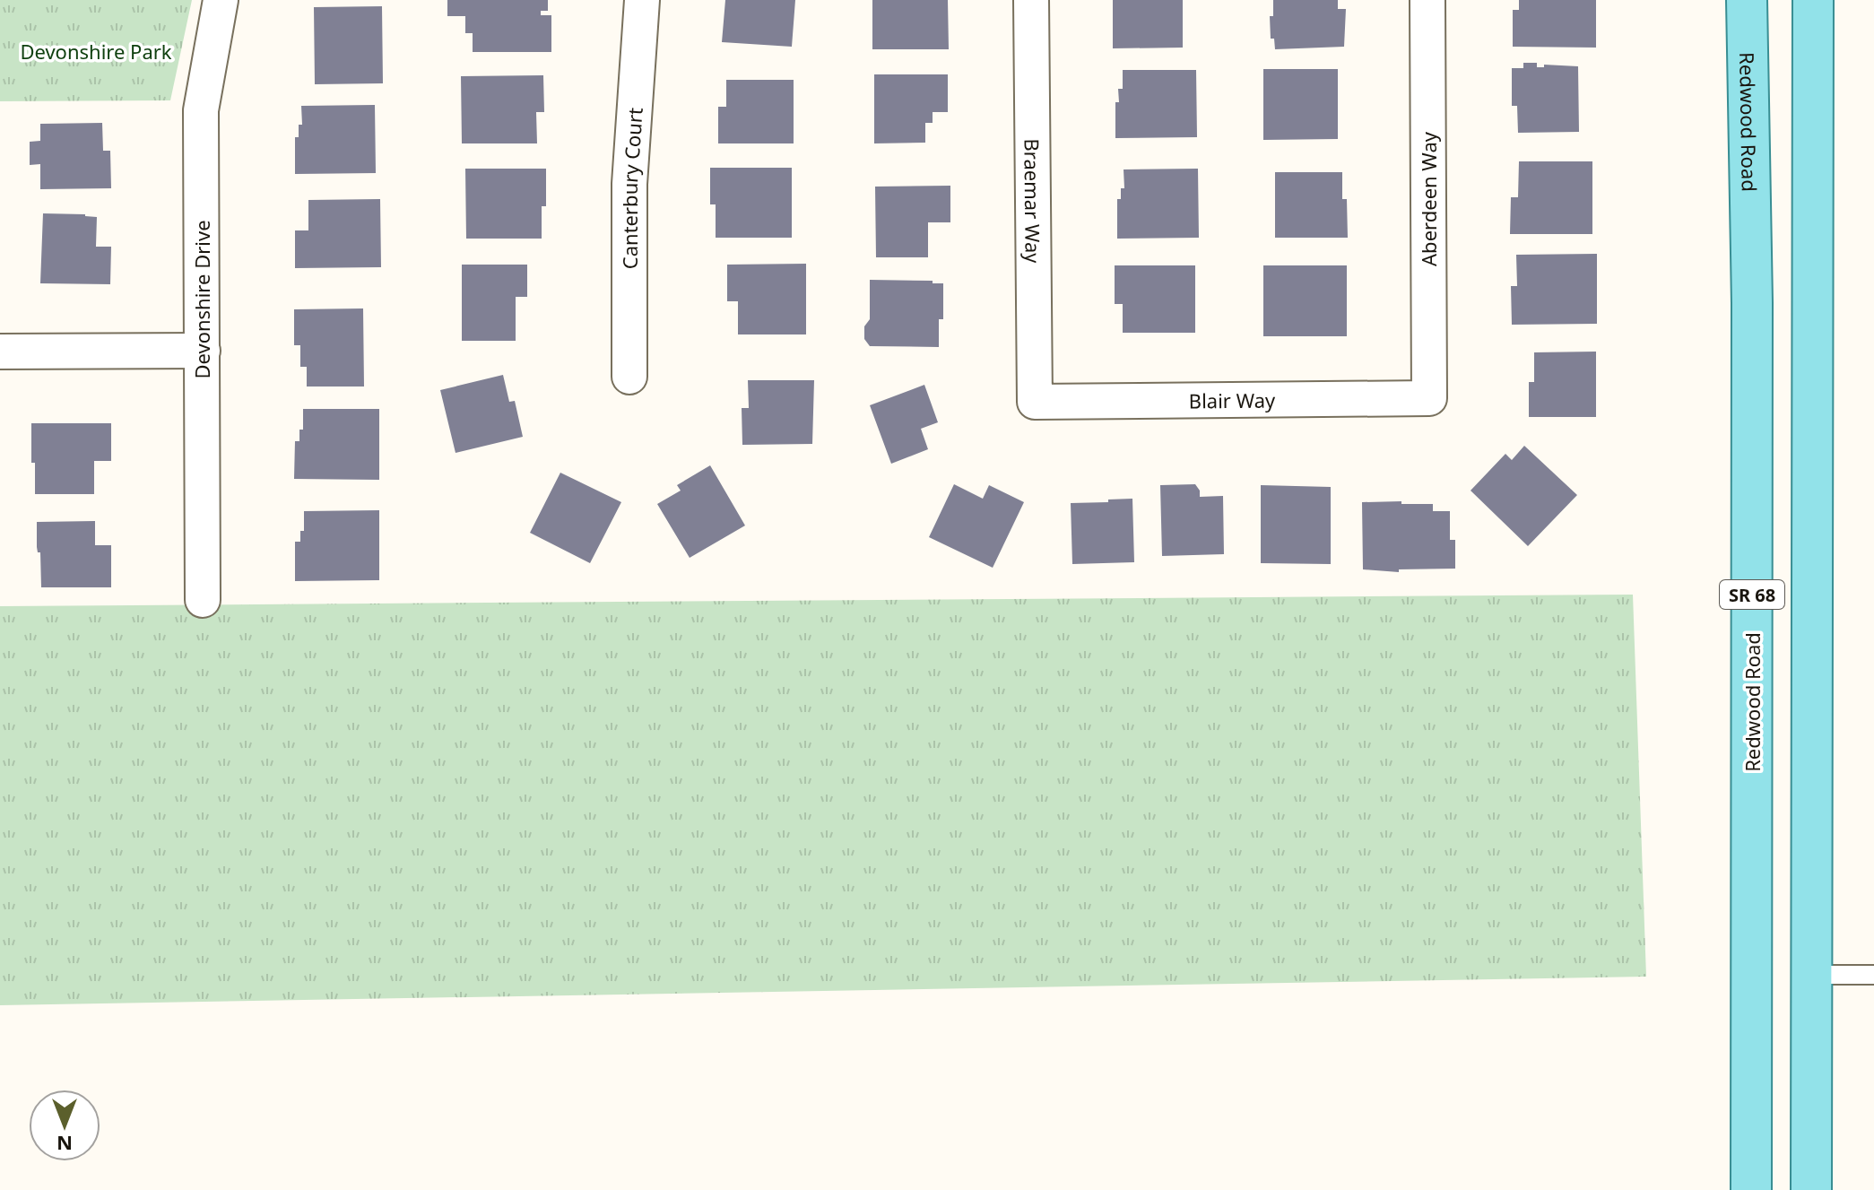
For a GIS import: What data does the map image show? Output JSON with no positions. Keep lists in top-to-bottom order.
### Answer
{
  "streets": {
    "main road": ["Redwood Road", "SR 68"],
    "street": [
      "Canterbury Court",
      "Aberdeen Way",
      "Braemar Way",
      "Devonshire Drive",
      "Blair Way"
    ]
  },
  "crossings": [
    ["Aberdeen Way", "Blair Way"],
    ["Braemar Way", "Blair Way"]
  ],
  "parks": ["Devonshire Park"],
  "north": "bottom"
}
